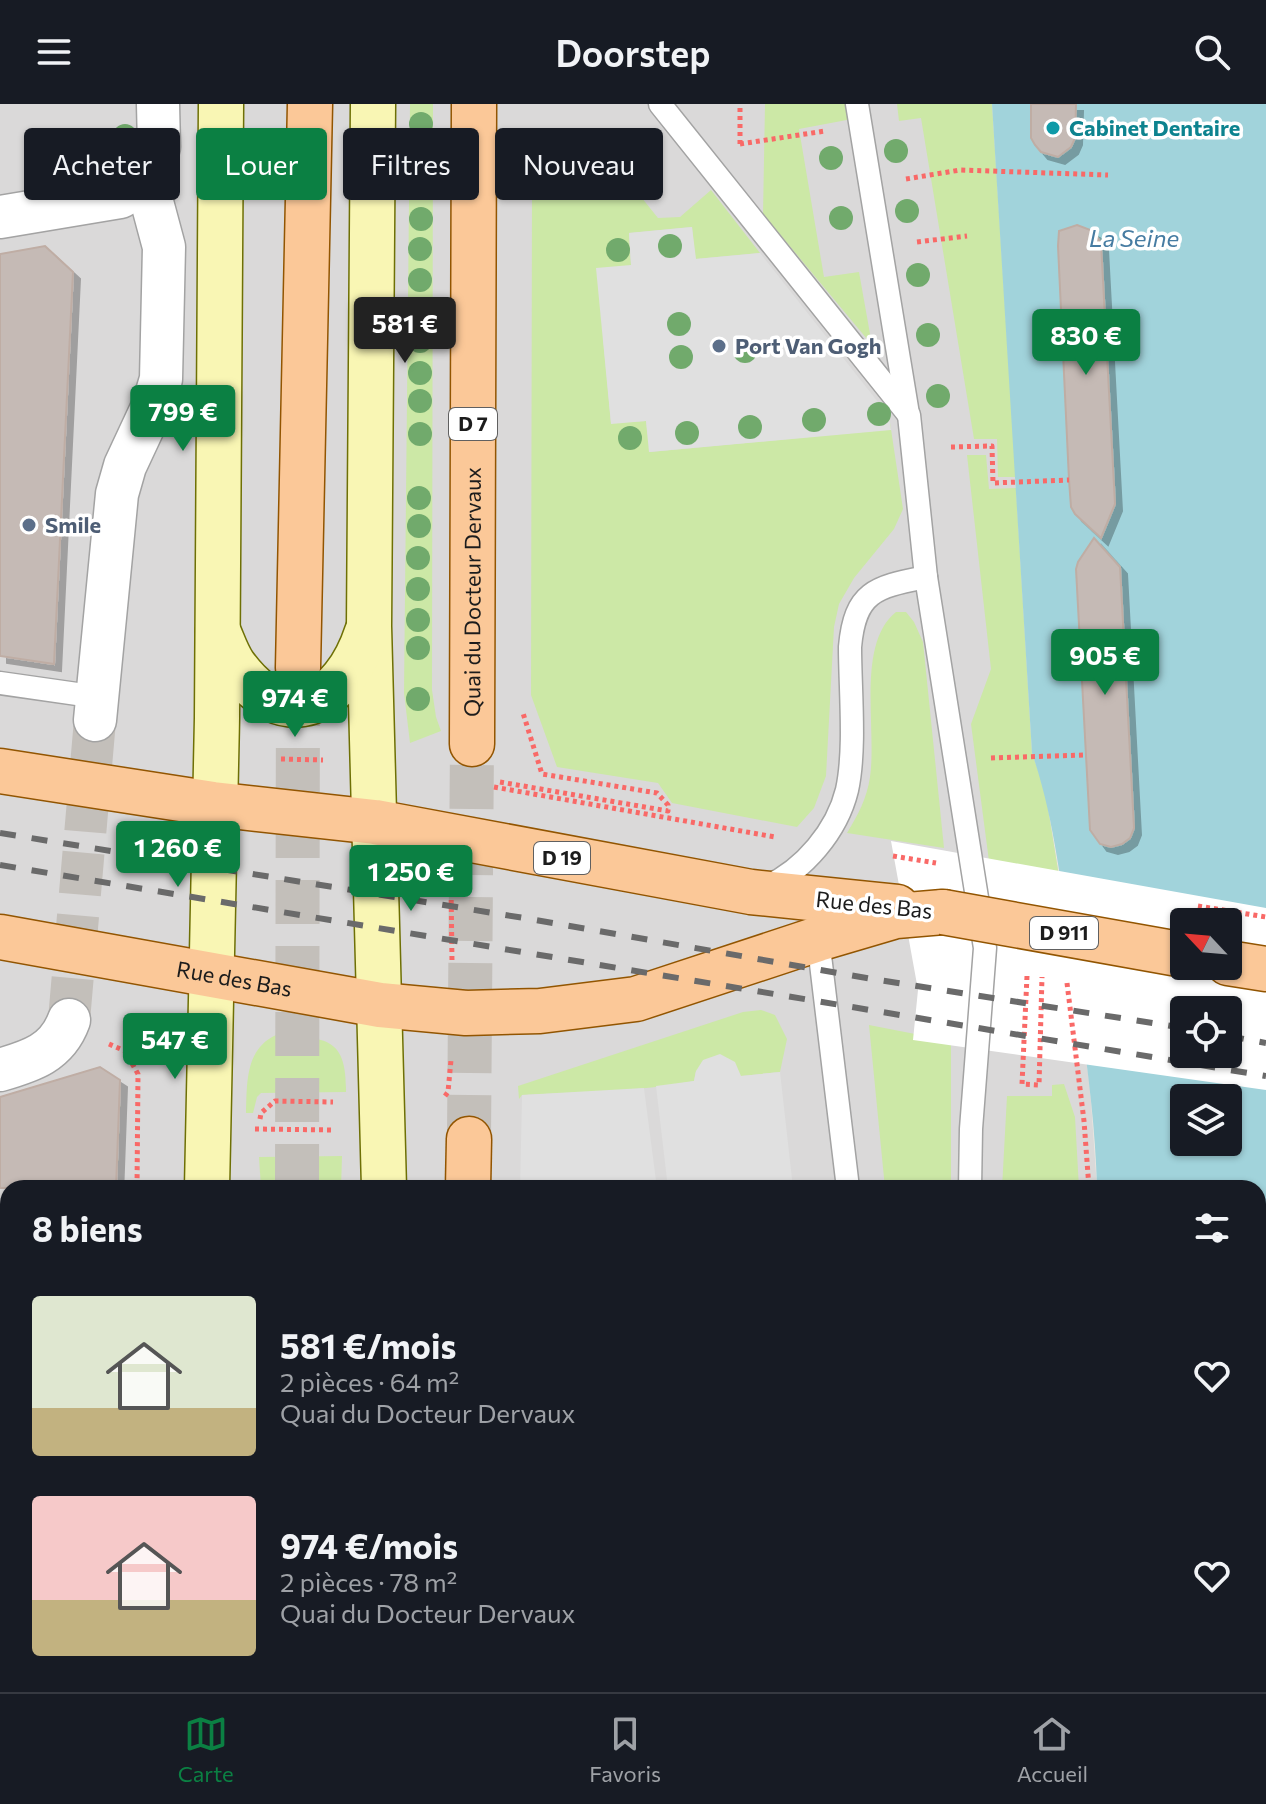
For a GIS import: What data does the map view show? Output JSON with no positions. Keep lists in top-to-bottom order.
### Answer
{
  "streets": {
    "main road": [
      "D 7",
      "Quai du Docteur Dervaux",
      "D 19",
      "Rue des Bas",
      "D 911"
    ]
  },
  "crossings": [
    ["Rue des Bas", "D 911"]
  ],
  "water": ["La Seine"],
  "places": ["Cabinet Dentaire", "Port Van Gogh", "Smile"],
  "north": "top left",
  "page": {
    "header": "Doorstep",
    "chip": [
      "Acheter",
      "Louer",
      "Filtres",
      "Nouveau"
    ],
    "price": [
      "581 €",
      "830 €",
      "799 €",
      "905 €",
      "974 €",
      "1 260 €",
      "1 250 €",
      "547 €"
    ],
    "heading": "8 biens",
    "list": [
      {
        "name": "581 €/mois",
        "note": "2 pièces · 64 m² · Quai du Docteur Dervaux"
      },
      {
        "name": "974 €/mois",
        "note": "2 pièces · 78 m² · Quai du Docteur Dervaux"
      }
    ],
    "tabs": ["Carte", "Favoris", "Accueil"]
  }
}
